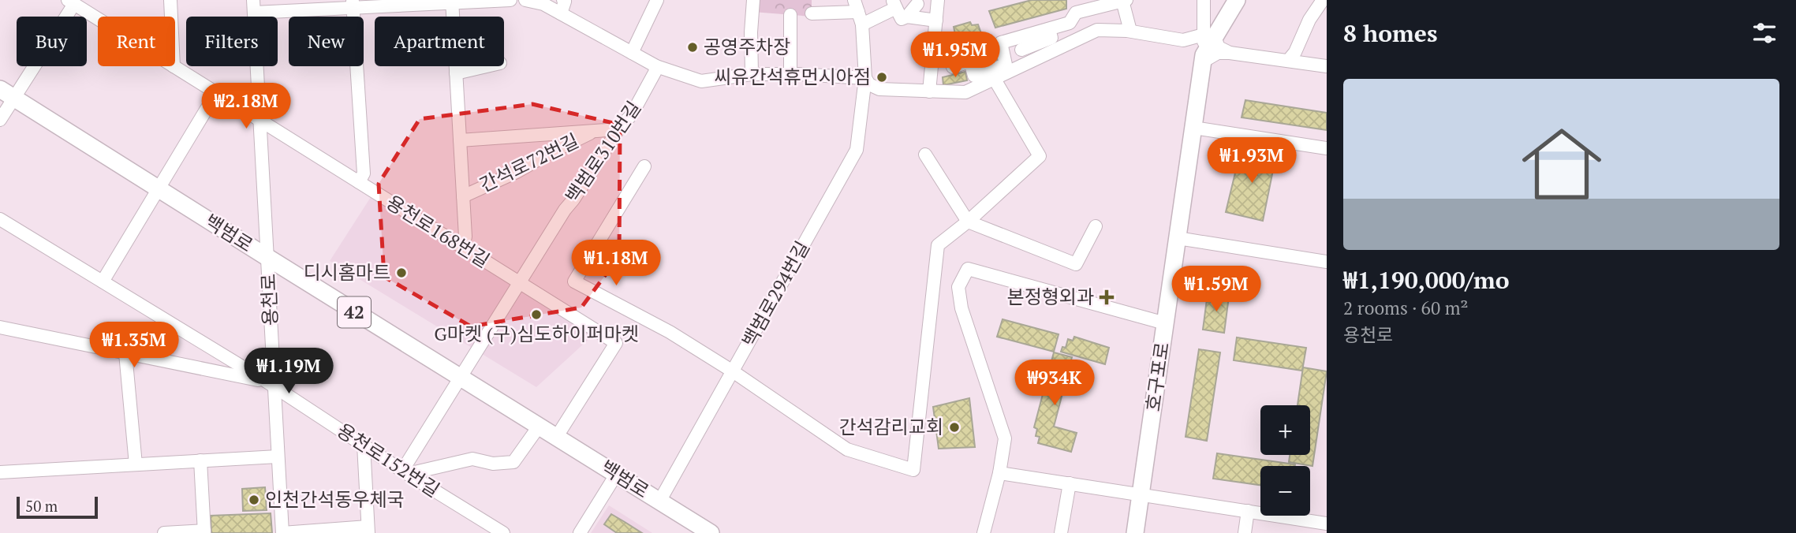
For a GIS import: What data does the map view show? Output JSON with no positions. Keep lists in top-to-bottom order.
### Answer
{
  "streets": {
    "main road": ["백범로", "42", "호구포로"],
    "street": [
      "백범로310번길",
      "간석로72번길",
      "용천로168번길",
      "백범로294번길",
      "용천로",
      "용천로152번길"
    ]
  },
  "crossings": [
    ["백범로310번길", "간석로72번길"],
    ["백범로310번길", "용천로168번길"],
    ["백범로310번길", "백범로"],
    ["간석로72번길", "용천로168번길"],
    ["용천로168번길", "백범로"],
    ["용천로168번길", "용천로"],
    ["백범로", "백범로294번길"],
    ["백범로", "용천로"],
    ["용천로", "용천로152번길"]
  ],
  "places": {
    "other": [
      "공영주차장",
      "씨유간석휴먼시아점",
      "디시홈마트",
      "G마켓 (구)심도하이퍼마켓",
      "간석감리교회",
      "인천간석동우체국"
    ],
    "health": ["본정형외과"]
  },
  "scale_bar": "50 m",
  "page": {
    "heading": "8 homes",
    "chip": [
      "Buy",
      "Rent",
      "Filters",
      "New",
      "Apartment"
    ],
    "price": [
      "₩1.95M",
      "₩2.18M",
      "₩1.93M",
      "₩1.18M",
      "₩1.59M",
      "₩1.35M",
      "₩1.19M",
      "₩934K"
    ],
    "list": [
      {
        "name": "₩1,190,000/mo",
        "note": "2 rooms · 60 m² · 용천로"
      }
    ],
    "map_buttons": ["+", "−"],
    "scale": "50 m"
  }
}
